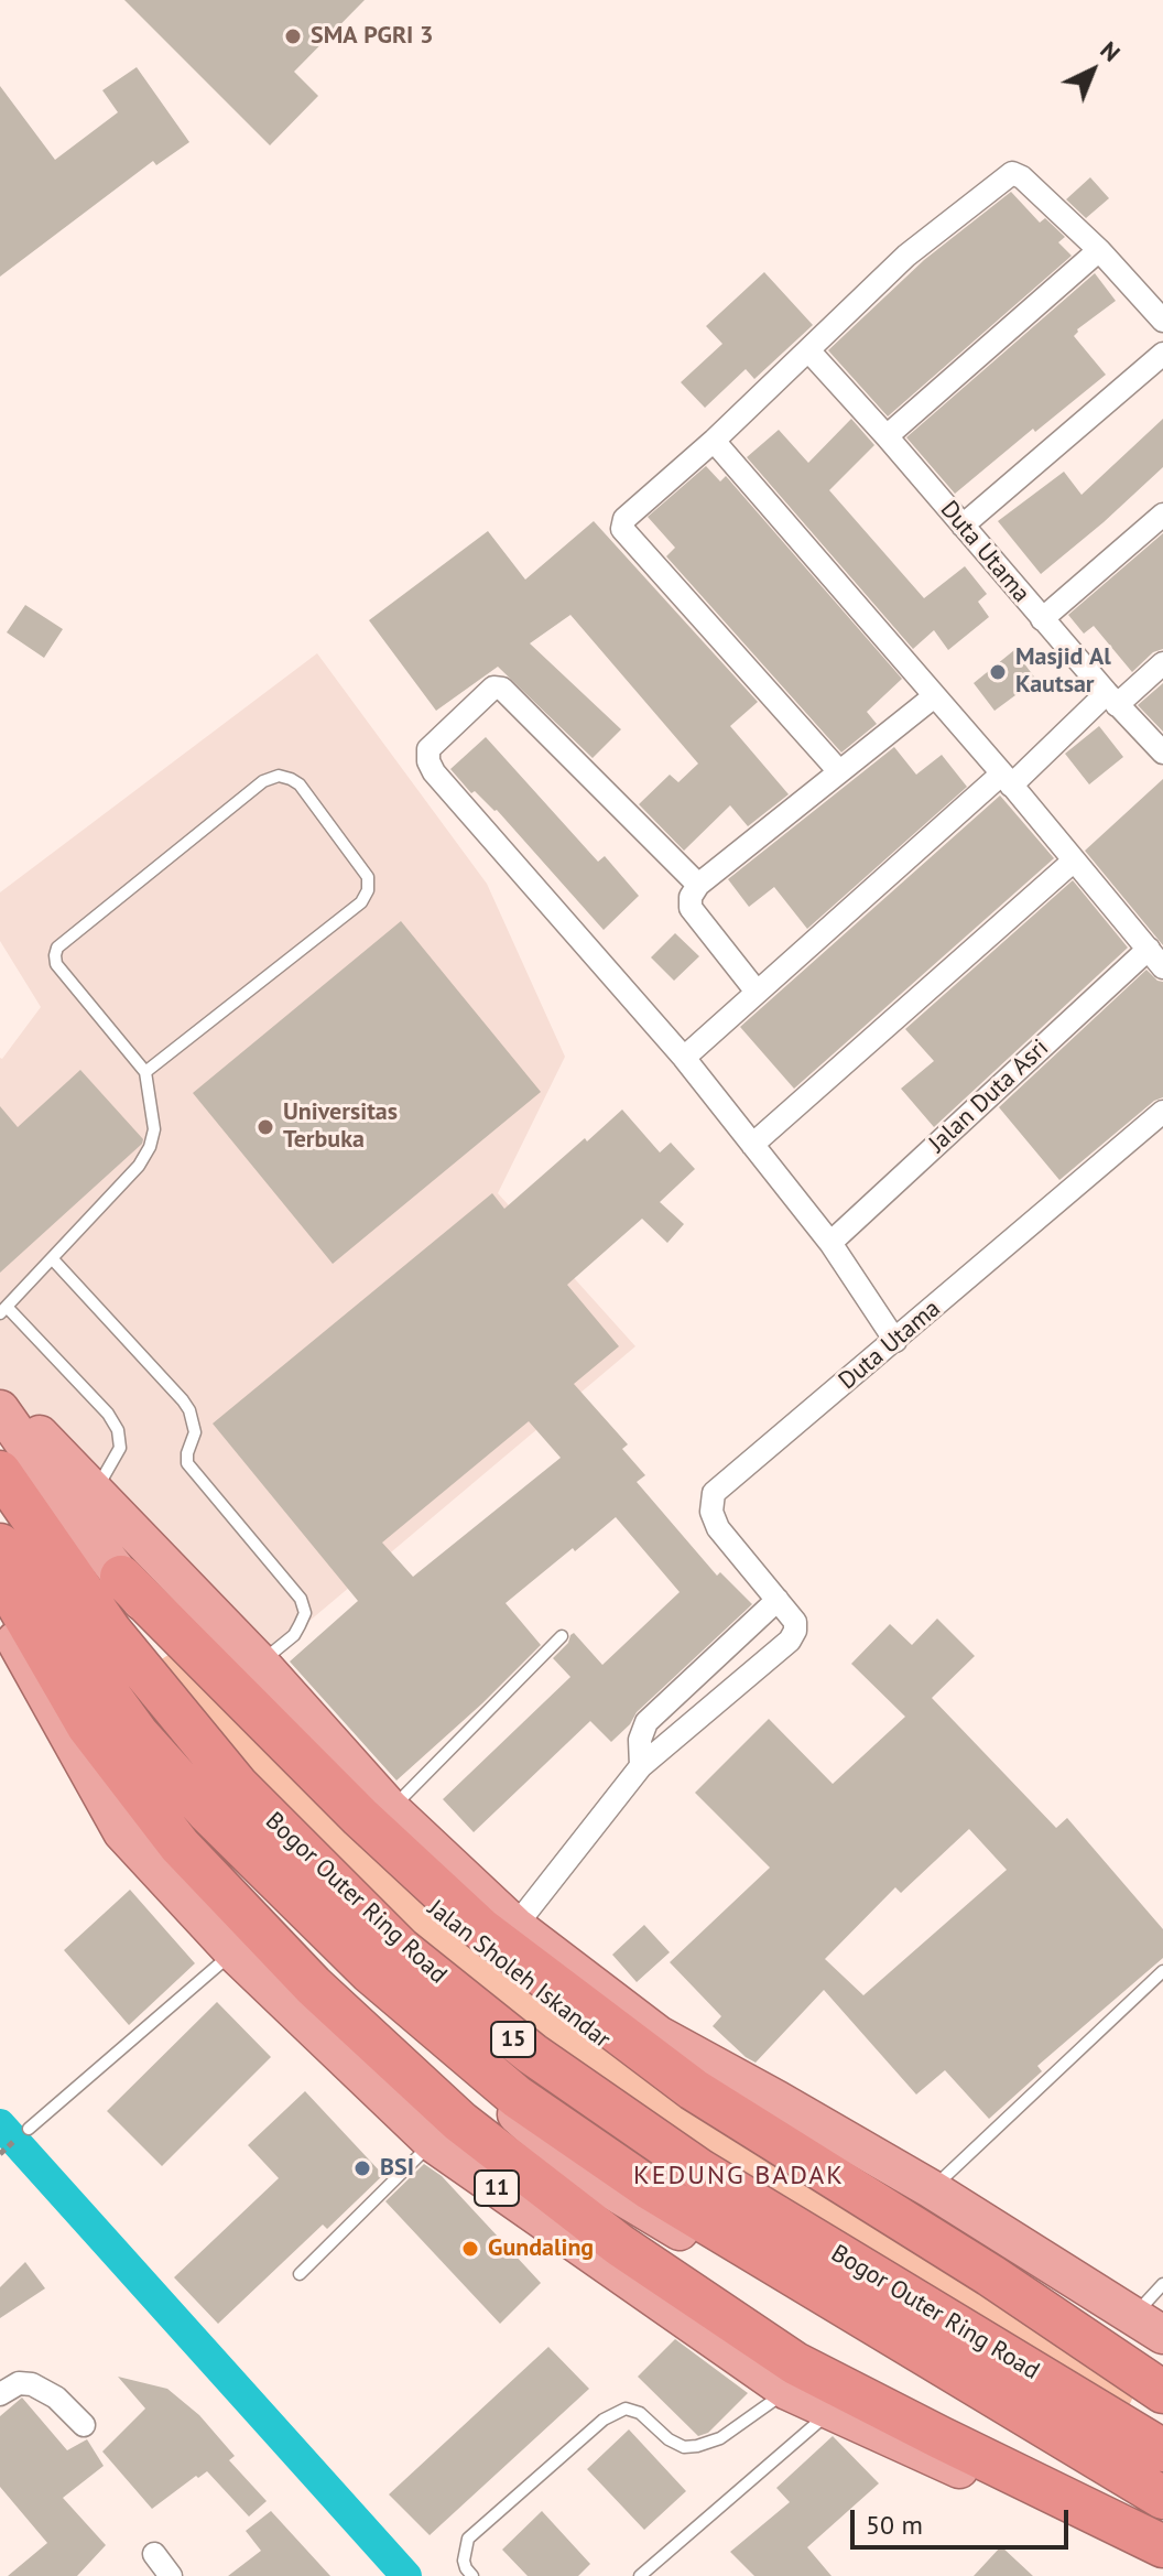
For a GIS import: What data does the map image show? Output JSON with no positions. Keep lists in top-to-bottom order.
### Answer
{
  "streets": {
    "highway": [
      "Bogor Outer Ring Road",
      "Jalan Sholeh Iskandar",
      "15",
      "11"
    ],
    "street": ["Duta Utama", "Jalan Duta Asri"]
  },
  "crossings": [
    ["Duta Utama", "Jalan Sholeh Iskandar"]
  ],
  "districts": ["KEDUNG BADAK"],
  "places": [
    "SMA PGRI 3",
    "Masjid Al Kautsar",
    "Universitas Terbuka",
    "BSI",
    "Gundaling"
  ],
  "scale_bar": "50 m",
  "north": "top right"
}
